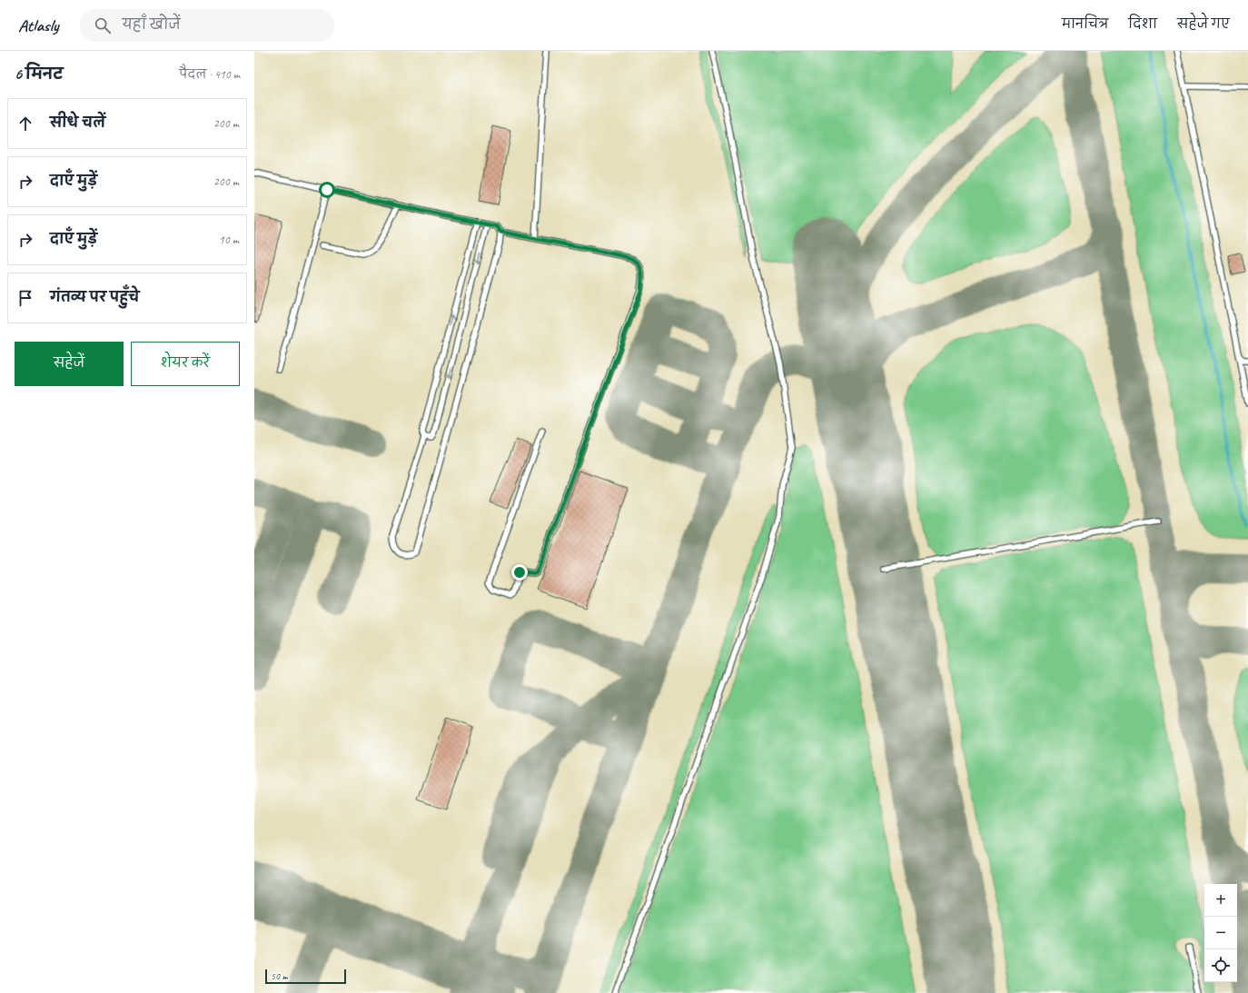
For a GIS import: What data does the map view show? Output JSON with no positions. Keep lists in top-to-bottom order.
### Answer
{
  "scale_bar": "50 m",
  "page": {
    "header": "Atlasly",
    "search": "यहाँ खोजें",
    "nav": ["मानचित्र", "दिशा", "सहेजे गए"],
    "heading": ["6 मिनट", "पैदल · 410 m"],
    "list": [
      ["सीधे चलें", "200 m"],
      ["दाएँ मुड़ें", "200 m"],
      ["दाएँ मुड़ें", "10 m"],
      "गंतव्य पर पहुँचे"
    ],
    "buttons": ["सहेजें", "शेयर करें"],
    "map_buttons": ["+", "−"],
    "scale": "50 m"
  }
}
